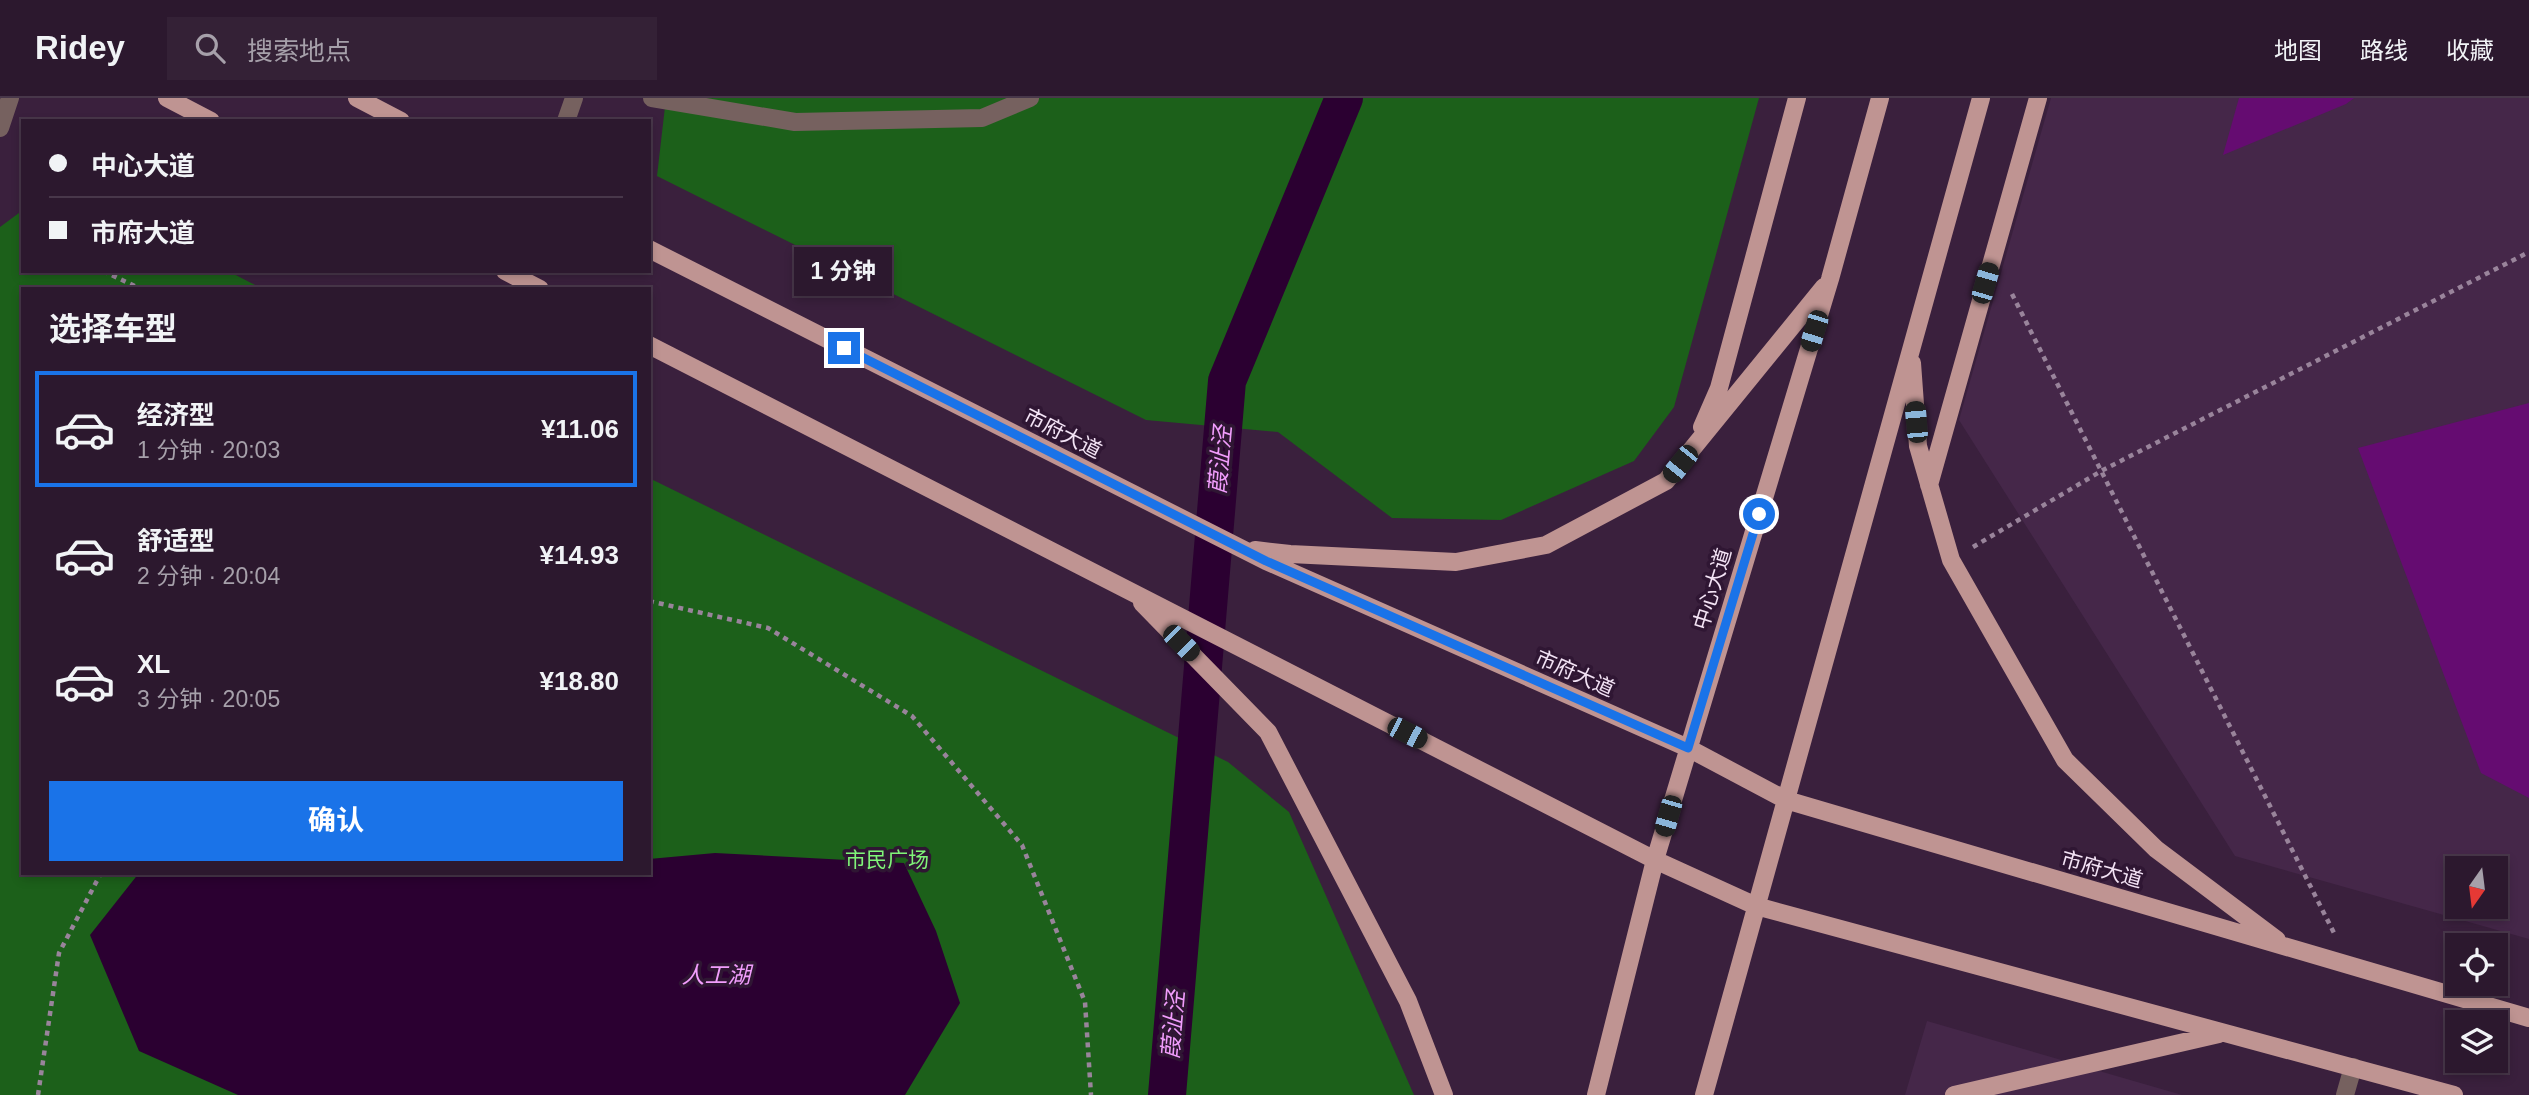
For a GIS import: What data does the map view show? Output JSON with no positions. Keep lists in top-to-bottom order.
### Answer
{
  "streets": {
    "main road": ["市府大道", "中心大道"]
  },
  "crossings": [
    ["市府大道", "中心大道"]
  ],
  "water": ["葭沚泾", "人工湖"],
  "parks": ["市民广场"],
  "north": "bottom",
  "page": {
    "header": "Ridey",
    "search": "搜索地点",
    "nav": ["地图", "路线", "收藏"],
    "banner": ["中心大道", "市府大道"],
    "bubble": "1 分钟",
    "heading": "选择车型",
    "list": [
      {
        "name": "经济型",
        "note": "1 分钟 · 20:03",
        "value": "¥11.06"
      },
      {
        "name": "舒适型",
        "note": "2 分钟 · 20:04",
        "value": "¥14.93"
      },
      {
        "name": "XL",
        "note": "3 分钟 · 20:05",
        "value": "¥18.80"
      }
    ],
    "buttons": "确认"
  }
}
